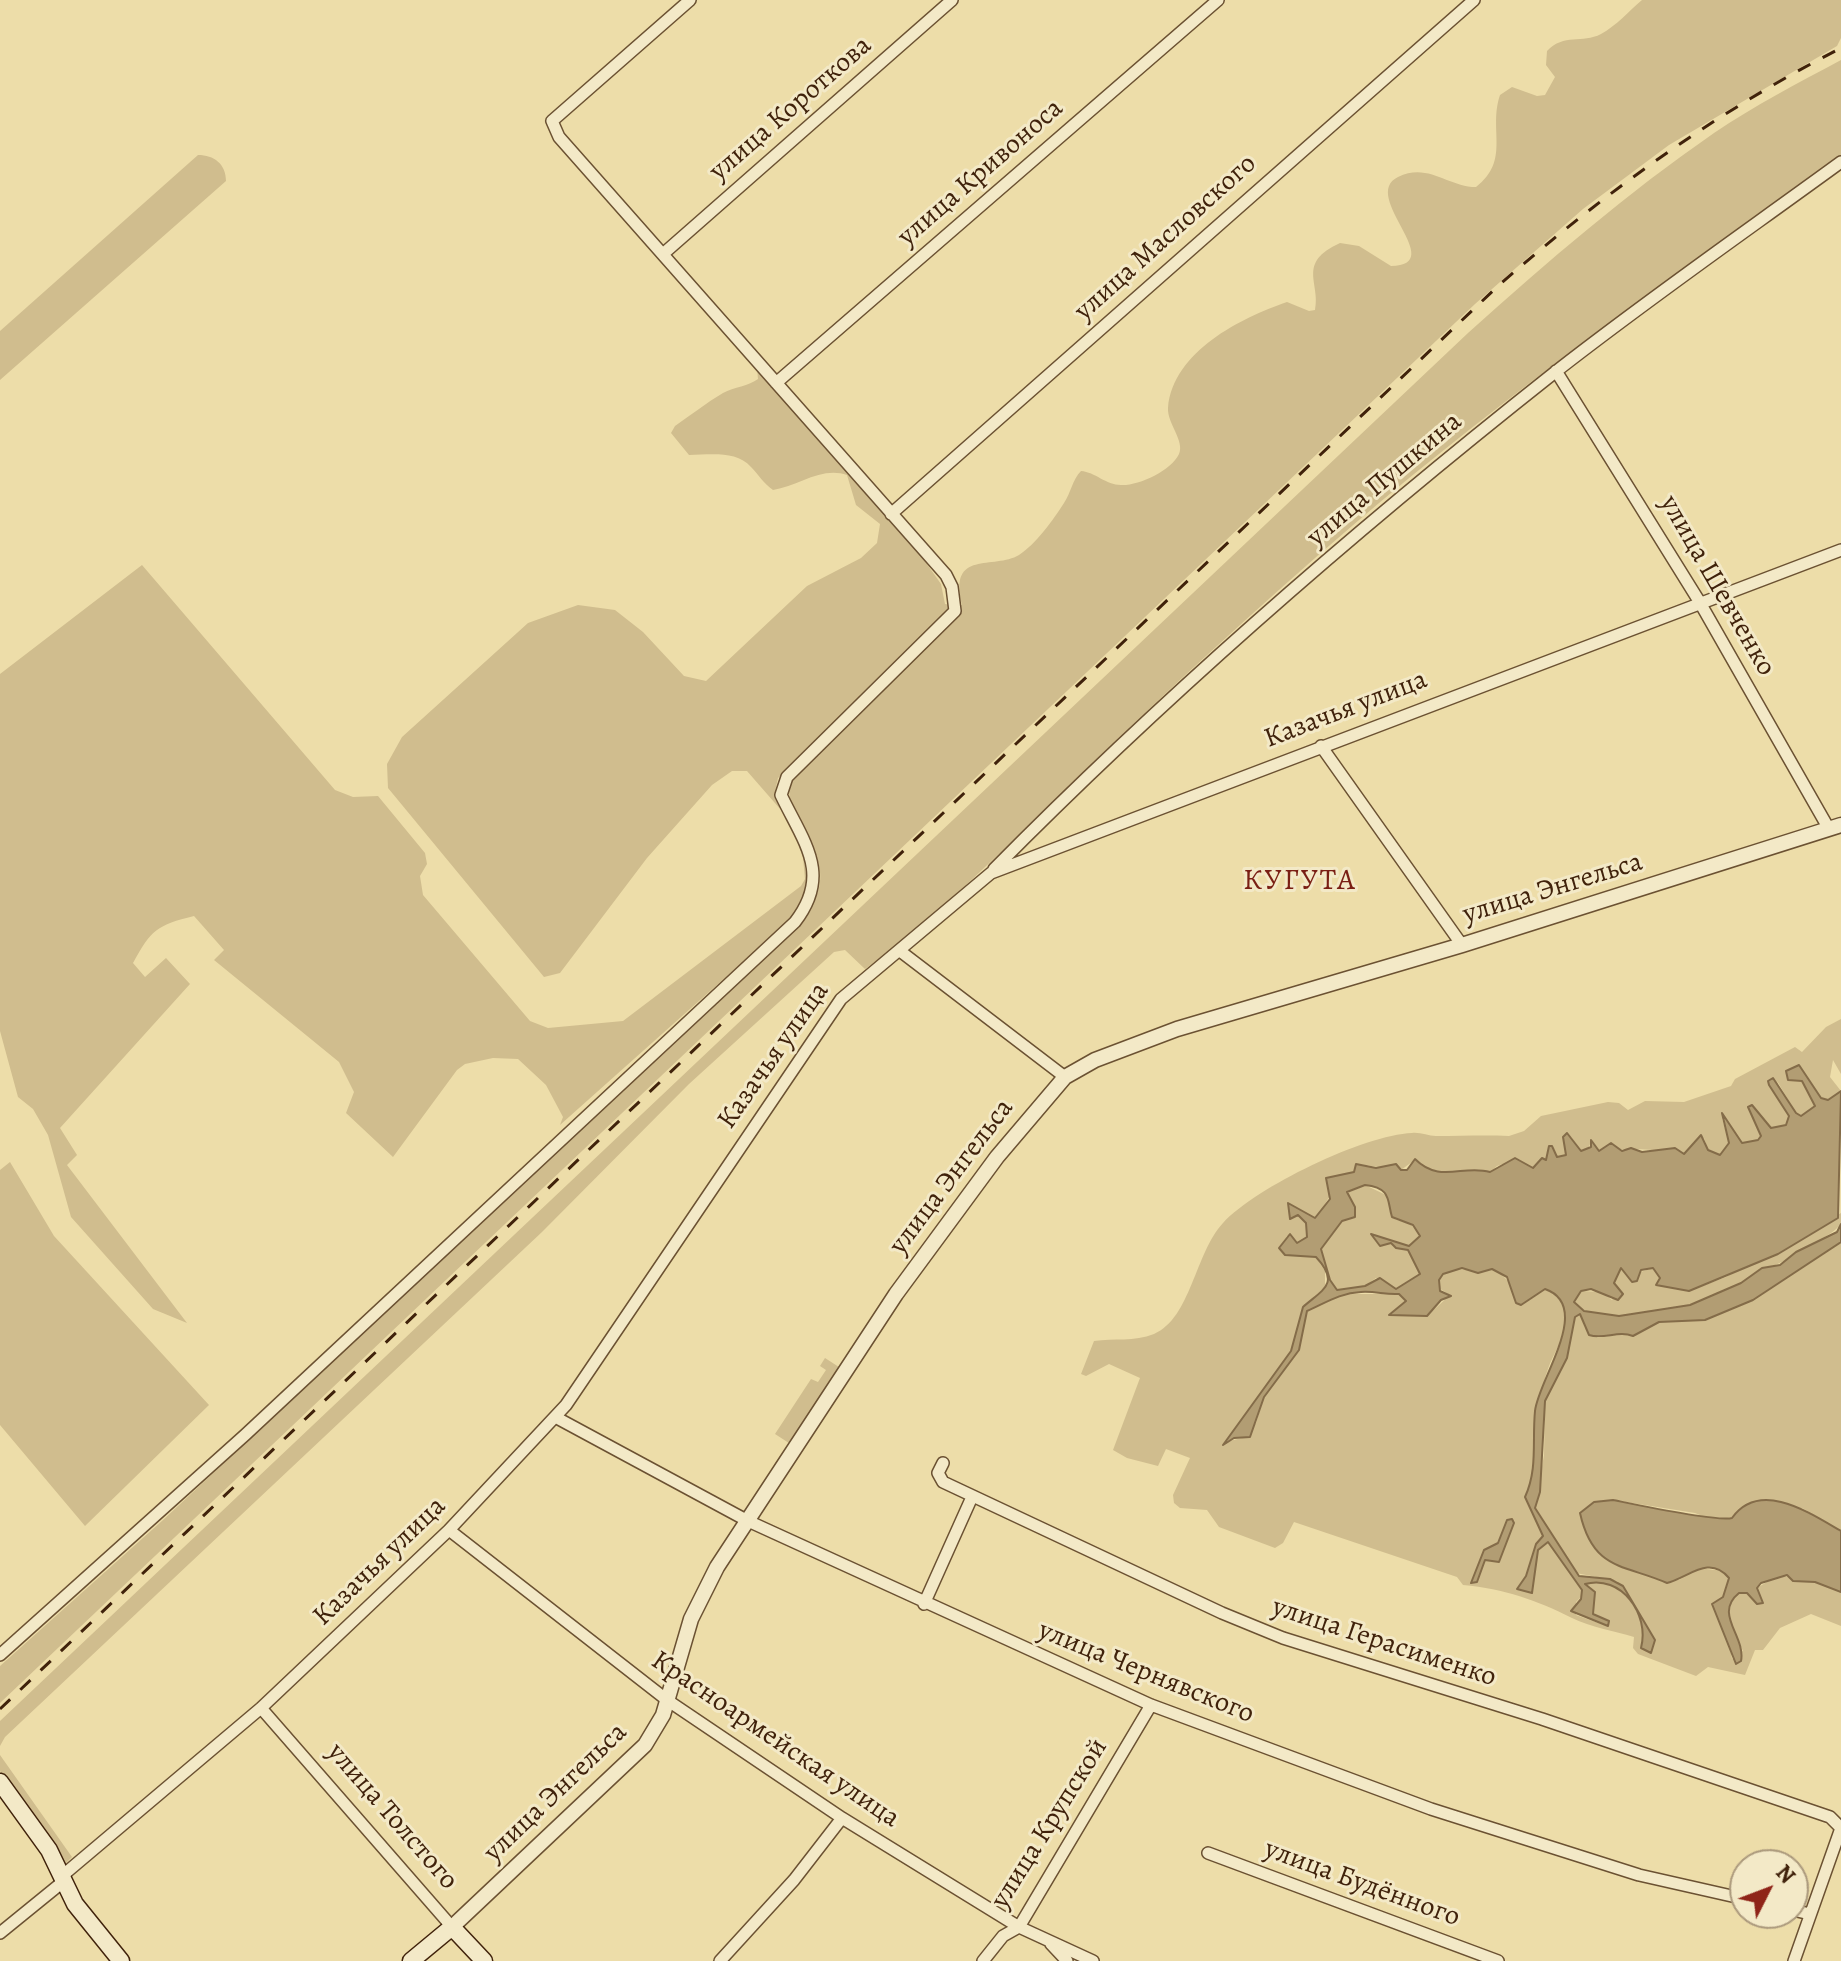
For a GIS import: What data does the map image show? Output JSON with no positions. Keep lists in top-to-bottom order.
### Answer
{
  "streets": {
    "main road": ["улица Энгельса", "улица Толстого"],
    "street": [
      "улица Короткова",
      "улица Кривоноса",
      "улица Масловского",
      "улица Пушкина",
      "улица Шевченко",
      "Казачья улица",
      "улица Герасименко",
      "улица Чернявского",
      "Красноармейская улица",
      "улица Крупской",
      "улица Будённого"
    ]
  },
  "crossings": [
    ["улица Пушкина", "улица Шевченко"],
    ["улица Пушкина", "Казачья улица"],
    ["улица Шевченко", "Казачья улица"],
    ["улица Шевченко", "улица Энгельса"],
    ["Казачья улица", "улица Чернявского"],
    ["Казачья улица", "Красноармейская улица"],
    ["Казачья улица", "улица Толстого"],
    ["улица Энгельса", "улица Чернявского"],
    ["улица Энгельса", "Красноармейская улица"],
    ["улица Энгельса", "улица Толстого"],
    ["улица Чернявского", "улица Крупской"],
    ["Красноармейская улица", "улица Крупской"]
  ],
  "districts": ["КУГУТА"],
  "north": "top right"
}
